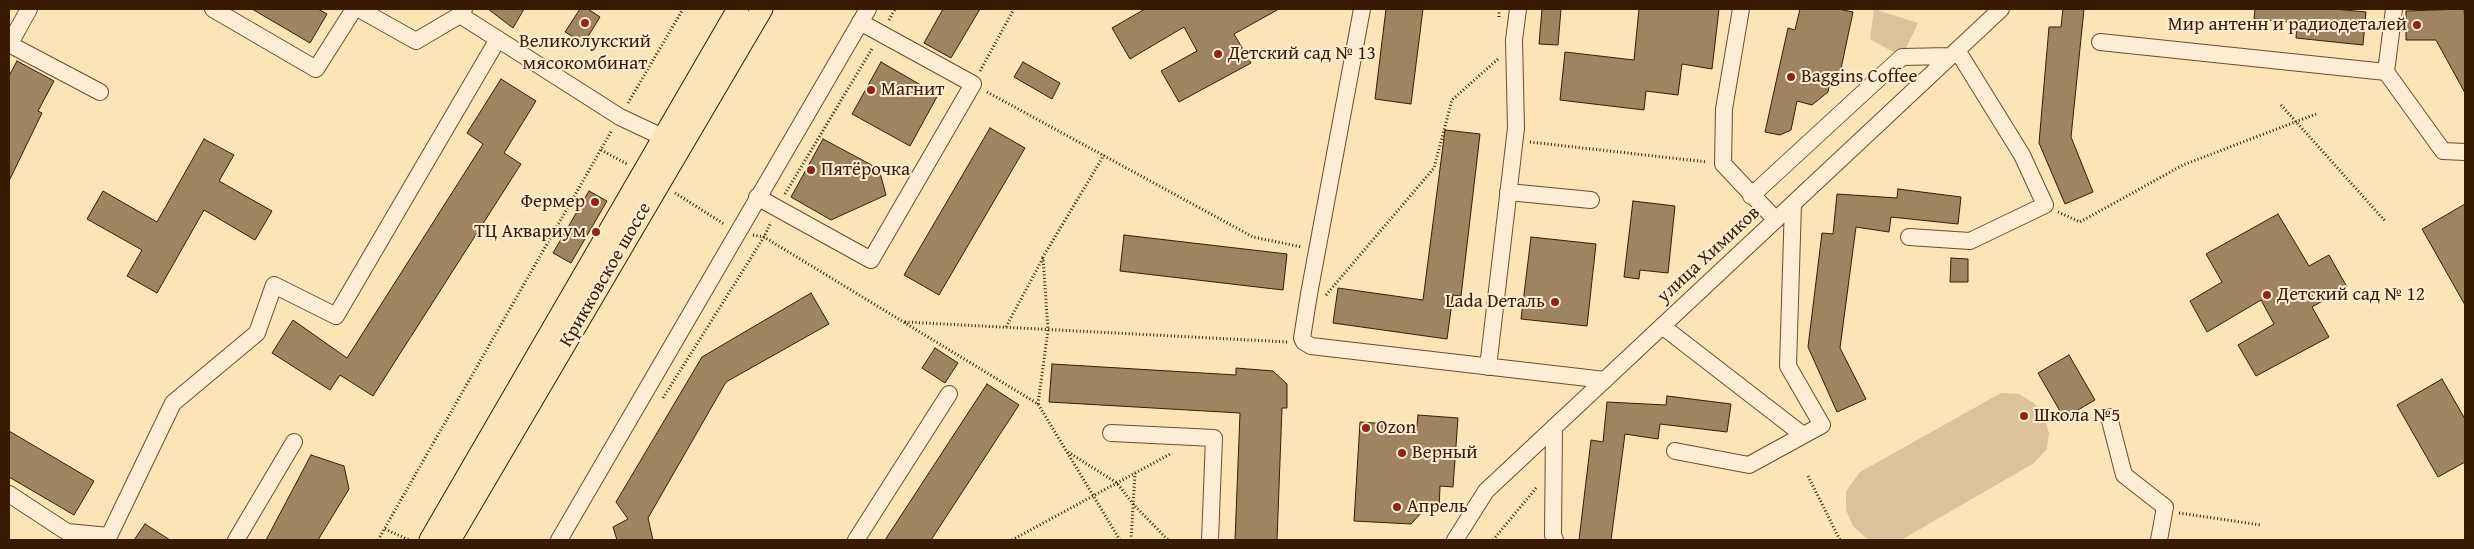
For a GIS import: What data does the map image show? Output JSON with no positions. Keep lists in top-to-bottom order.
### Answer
{
  "streets": {
    "main road": ["Крикковское шоссе"],
    "street": ["улица Химиков"]
  },
  "places": [
    "Великолукский мясокомбинат",
    "Мир антенн и радиодеталей",
    "Детский сад № 13",
    "Baggins Coffee",
    "Магнит",
    "Пятёрочка",
    "Фермер",
    "ТЦ Аквариум",
    "Детский сад № 12",
    "Lada Dеталь",
    "Школа №5",
    "Ozon",
    "Верный",
    "Апрель"
  ]
}
